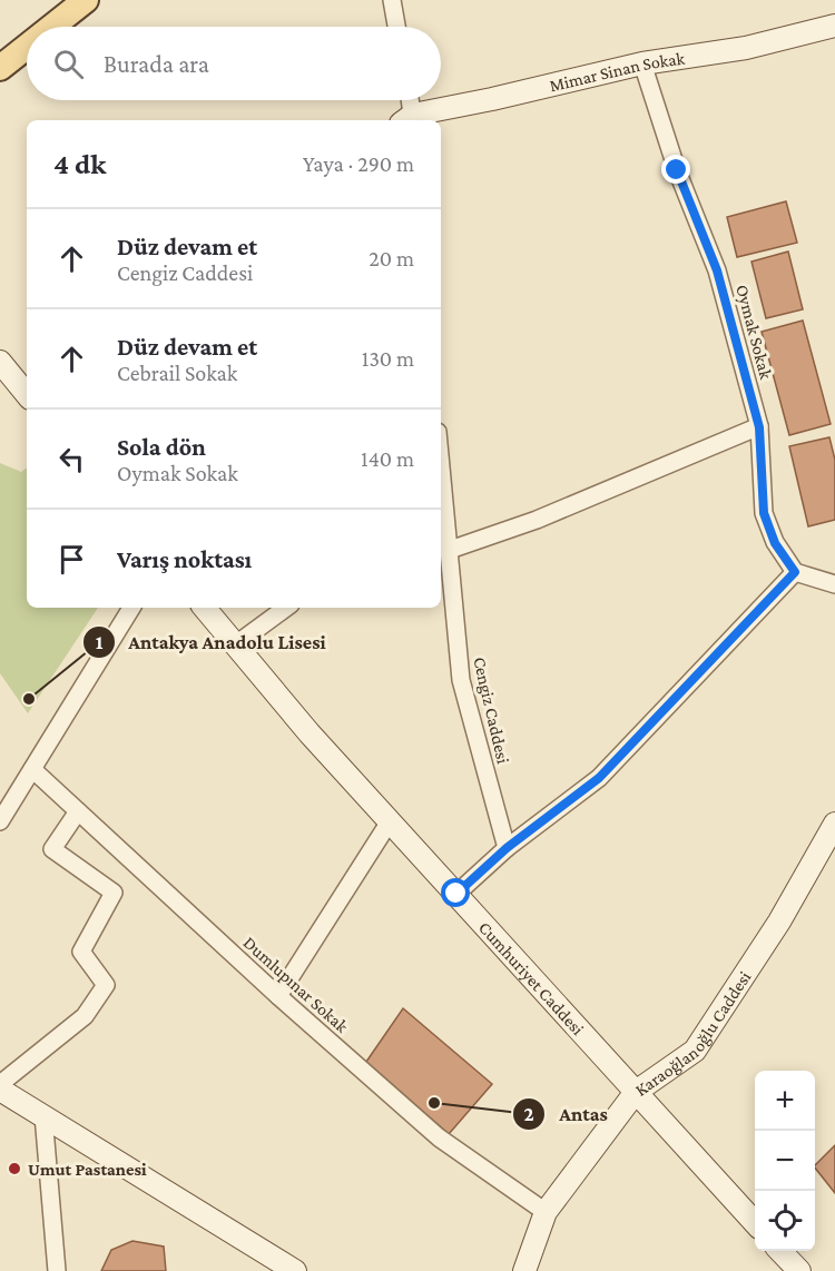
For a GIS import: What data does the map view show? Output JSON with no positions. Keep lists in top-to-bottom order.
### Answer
{
  "streets": {
    "main road": ["Mimar Sinan Sokak", "Cumhuriyet Caddesi", "Karaoğlanoğlu Caddesi"],
    "street": ["Oymak Sokak", "Cengiz Caddesi", "Dumlupınar Sokak"]
  },
  "crossings": [
    ["Mimar Sinan Sokak", "Oymak Sokak"],
    ["Cumhuriyet Caddesi", "Karaoğlanoğlu Caddesi"],
    ["Dumlupınar Sokak", "Karaoğlanoğlu Caddesi"]
  ],
  "places": ["Antakya Anadolu Lisesi", "Antas", "Umut Pastanesi"],
  "page": {
    "search": "Burada ara",
    "heading": ["4 dk", "Yaya · 290 m"],
    "list": [
      ["Düz devam et", "Cengiz Caddesi", "20 m"],
      ["Düz devam et", "Cebrail Sokak", "130 m"],
      ["Sola dön", "Oymak Sokak", "140 m"],
      "Varış noktası"
    ],
    "map_buttons": ["+", "−"]
  }
}
